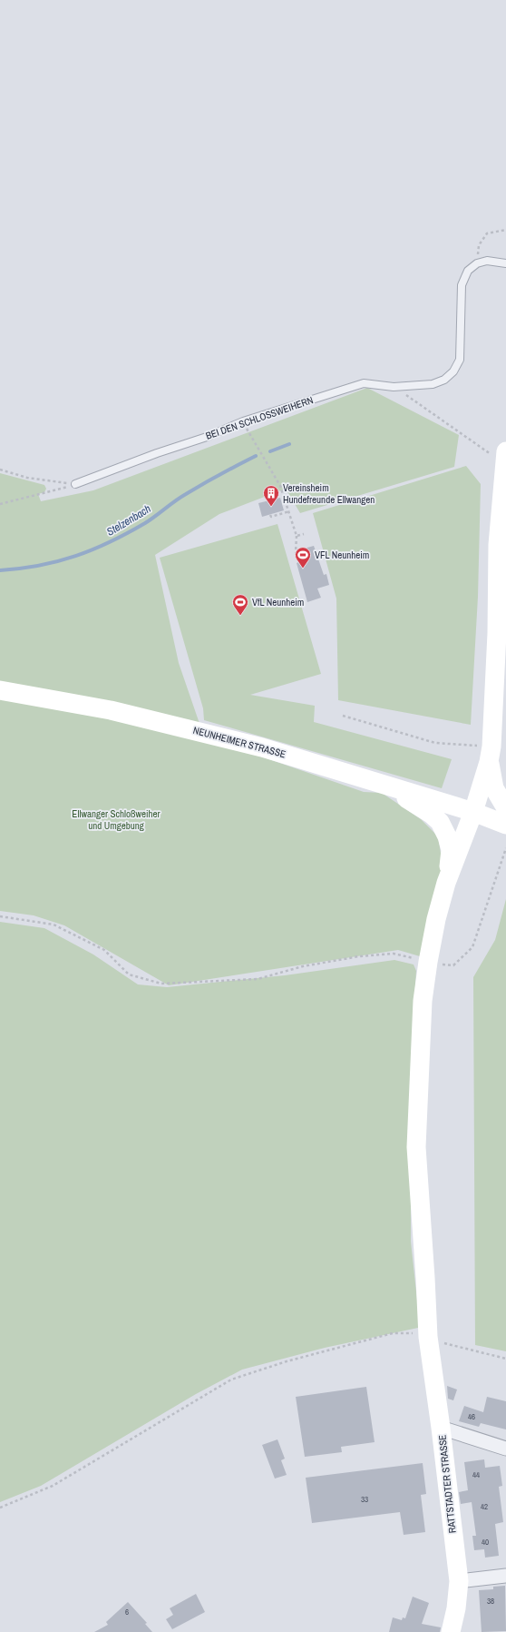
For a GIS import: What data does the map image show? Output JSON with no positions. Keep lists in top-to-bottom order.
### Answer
{
  "streets": {
    "street": ["NEUNHEIMER STRASSE", "RATTSTADTER STRASSE"],
    "lane": ["BEI DEN SCHLOSSWEIHERN"]
  },
  "water": ["Stelzenbach"],
  "parks": ["Ellwanger Schloßweiher und Umgebung"],
  "places": {
    "building": ["Vereinsheim Hundefreunde Ellwangen"],
    "sports": ["VFL Neunheim", "VfL Neunheim"]
  },
  "house_numbers": [
    "46",
    "44",
    "33",
    "42",
    "40",
    "38",
    "6"
  ]
}
